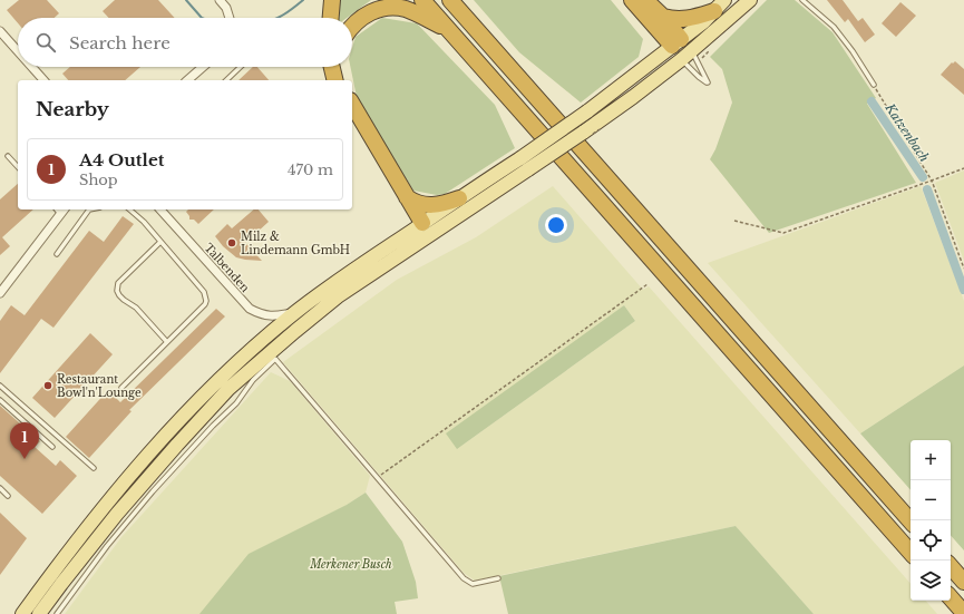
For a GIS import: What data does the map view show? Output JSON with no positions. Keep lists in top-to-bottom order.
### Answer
{
  "streets": {
    "street": ["Talbenden"]
  },
  "water": ["Katzenbach"],
  "parks": ["Merkener Busch"],
  "places": ["Milz & Lindemann GmbH", "Restaurant Bowl'n'Lounge"],
  "page": {
    "search": "Search here",
    "heading": "Nearby",
    "list": [
      {
        "mark": "1",
        "name": "A4 Outlet",
        "note": "Shop",
        "value": "470 m"
      }
    ],
    "pins": "1",
    "map_buttons": ["+", "−"]
  }
}
